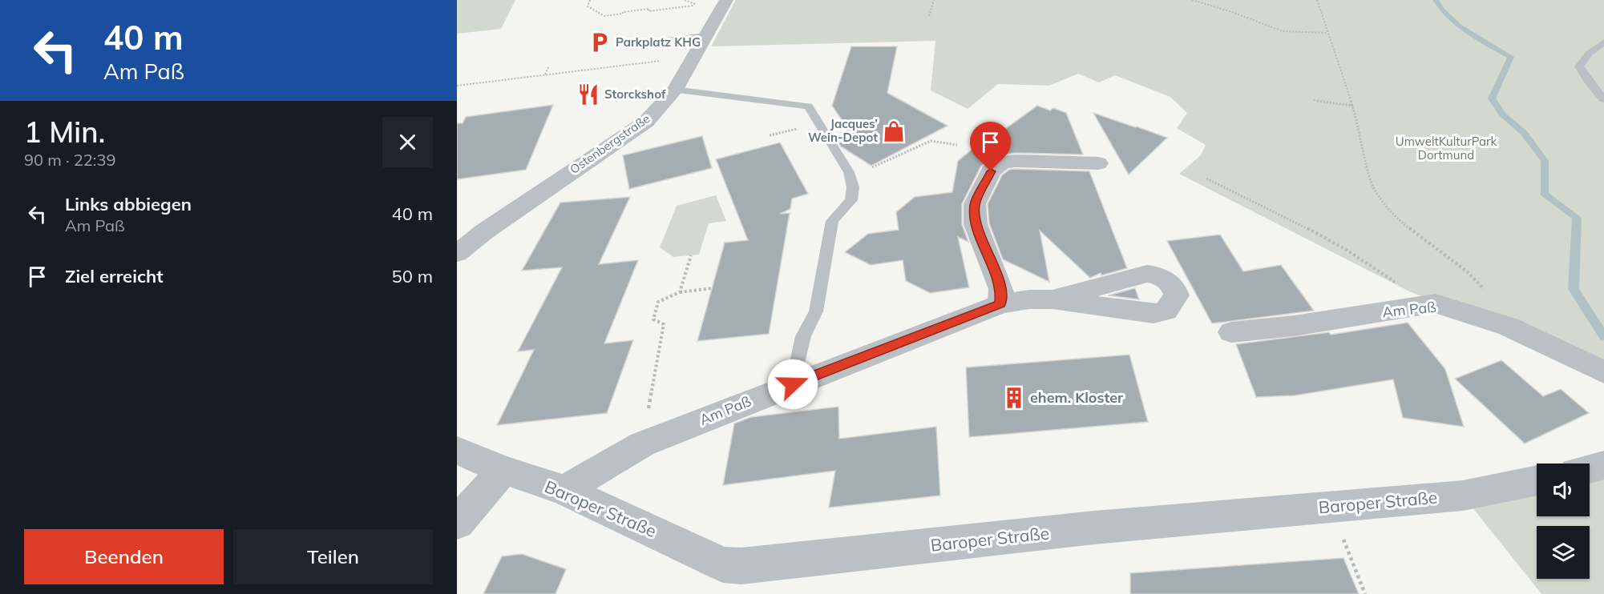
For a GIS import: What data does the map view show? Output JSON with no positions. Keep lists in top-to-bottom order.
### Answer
{
  "streets": {
    "street": ["Ostenbergstraße", "Am Paß", "Baroper Straße"]
  },
  "crossings": [
    ["Am Paß", "Baroper Straße"]
  ],
  "parks": ["UmweltKulturPark Dortmund"],
  "places": {
    "parking": ["Parkplatz KHG"],
    "restaurant": ["Storckshof"],
    "shop": ["Jacques’ Wein-Depot"],
    "building": ["ehem. Kloster"]
  },
  "page": {
    "turn": ["40 m", "Am Paß"],
    "heading": ["1 Min.", "90 m · 22:39"],
    "list": [
      {
        "name": "Links abbiegen",
        "note": "Am Paß",
        "value": "40 m"
      },
      {
        "name": "Ziel erreicht",
        "value": "50 m"
      }
    ],
    "buttons": ["Beenden", "Teilen"]
  }
}
